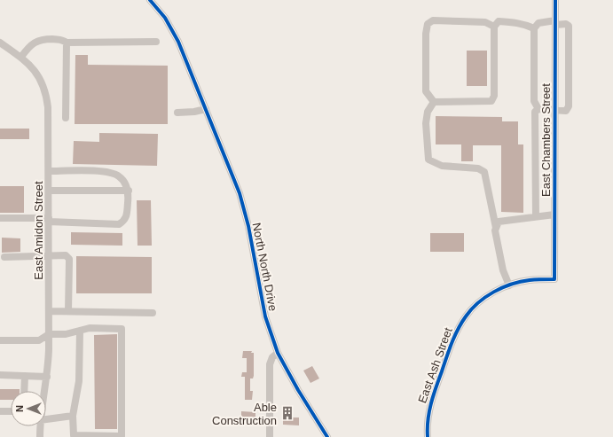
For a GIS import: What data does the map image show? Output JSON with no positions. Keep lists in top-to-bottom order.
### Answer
{
  "streets": {
    "street": [
      "East Chambers Street",
      "East Amidon Street",
      "North North Drive",
      "East Ash Street"
    ]
  },
  "crossings": [
    ["East Chambers Street", "East Ash Street"]
  ],
  "places": {
    "building": ["Able Construction"]
  },
  "north": "left"
}
